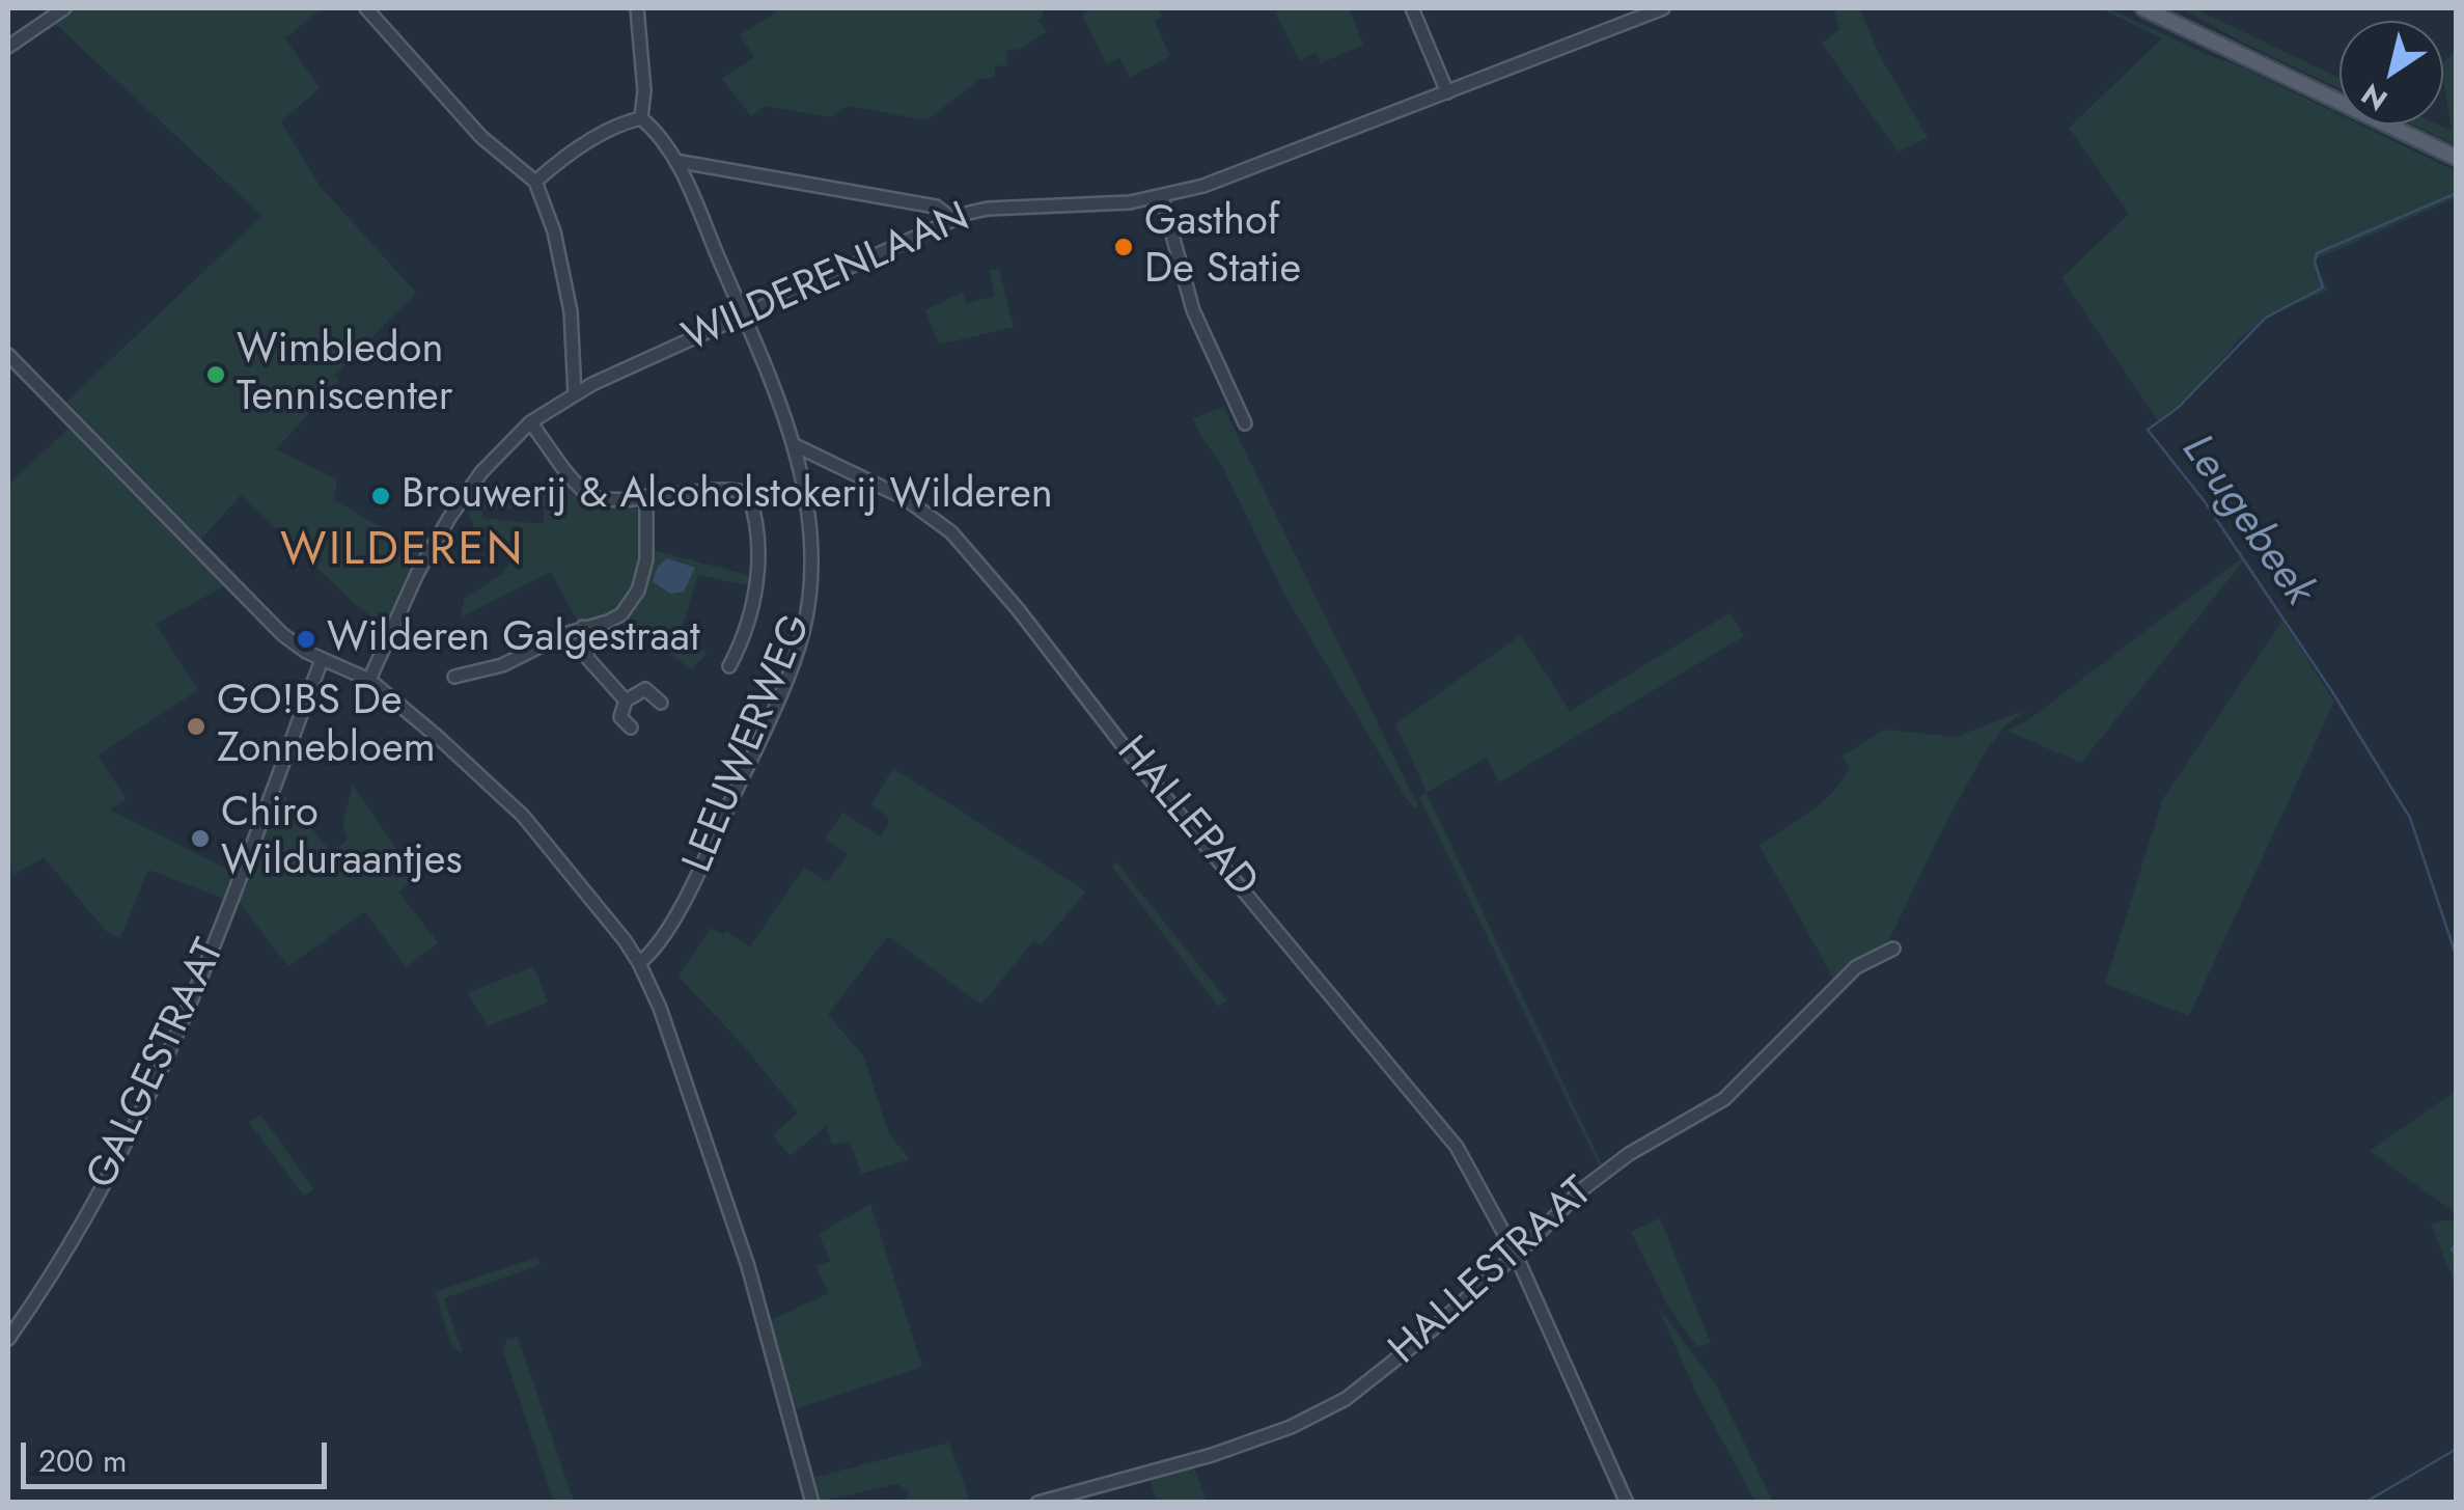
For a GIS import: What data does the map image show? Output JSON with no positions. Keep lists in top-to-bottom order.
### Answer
{
  "streets": {
    "street": [
      "WILDERENLAAN",
      "LEEUWERWEG",
      "HALLEPAD",
      "GALGESTRAAT",
      "HALLESTRAAT"
    ]
  },
  "crossings": [
    ["WILDERENLAAN", "LEEUWERWEG"],
    ["LEEUWERWEG", "HALLEPAD"],
    ["HALLEPAD", "HALLESTRAAT"]
  ],
  "districts": ["WILDEREN"],
  "water": ["Leugebeek"],
  "places": [
    "Gasthof De Statie",
    "Wimbledon Tenniscenter",
    "Brouwerij & Alcoholstokerij Wilderen",
    "Wilderen Galgestraat",
    "GO!BS De Zonnebloem",
    "Chiro Wilduraantjes"
  ],
  "scale_bar": "200 m",
  "north": "bottom left"
}
